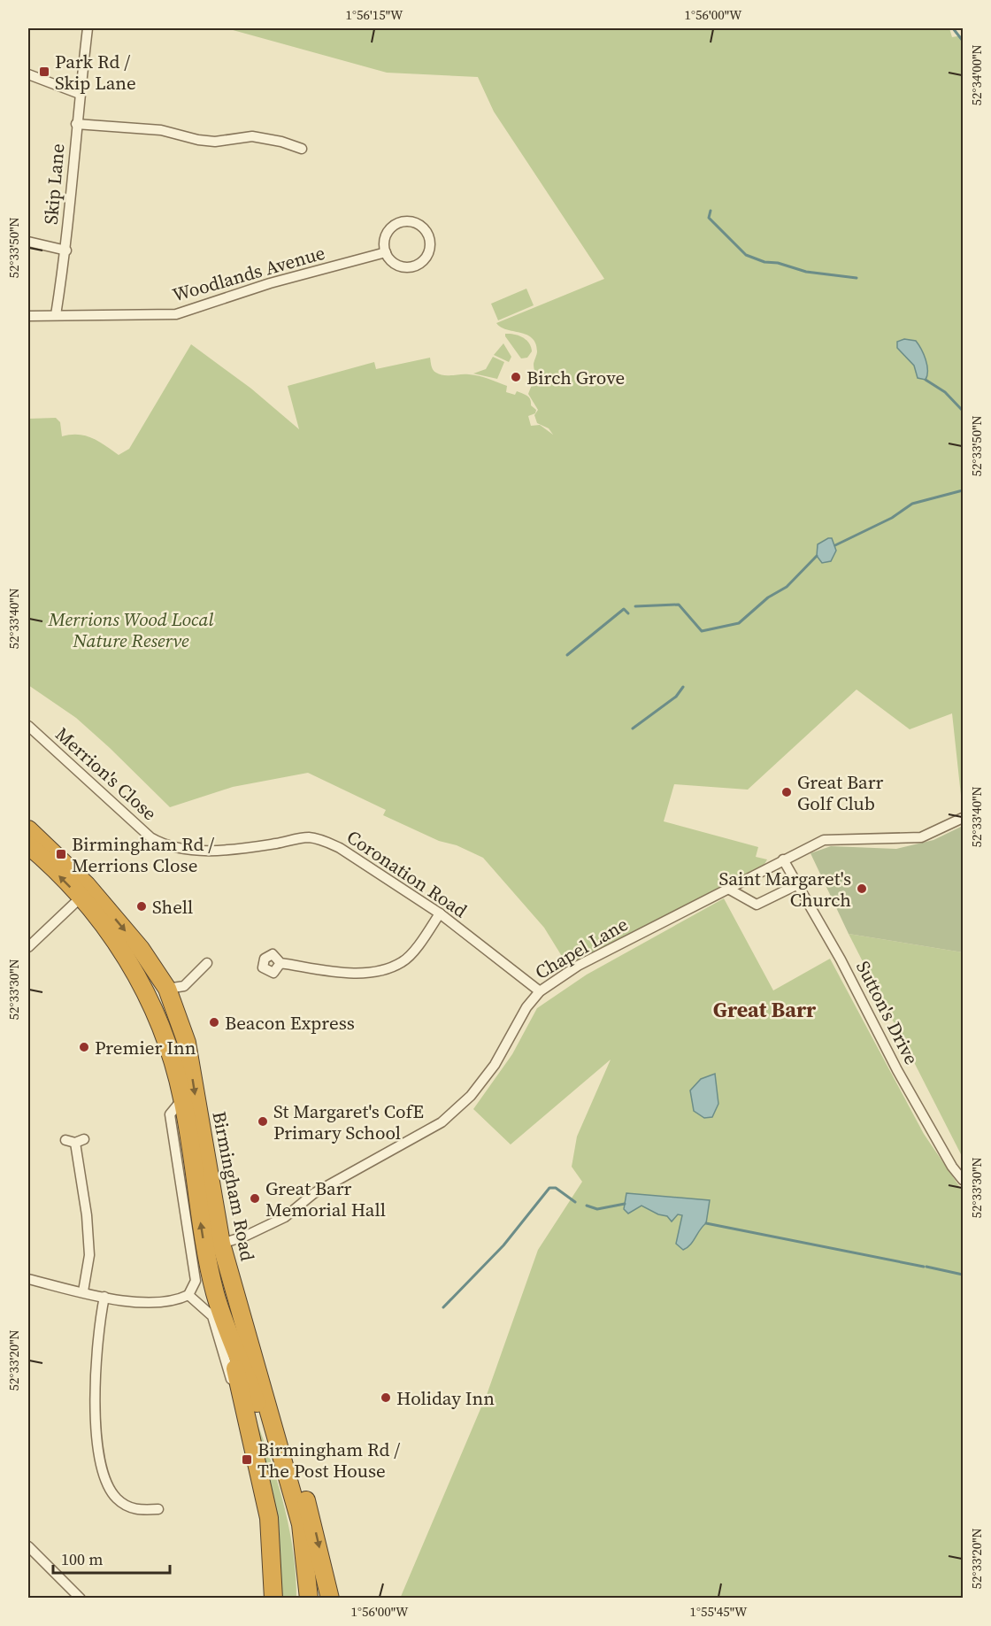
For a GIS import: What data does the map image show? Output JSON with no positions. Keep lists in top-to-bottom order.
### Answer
{
  "streets": {
    "highway": ["Birmingham Road"],
    "street": [
      "Skip Lane",
      "Woodlands Avenue",
      "Merrion's Close",
      "Coronation Road",
      "Chapel Lane",
      "Sutton's Drive"
    ]
  },
  "crossings": [
    ["Skip Lane", "Woodlands Avenue"],
    ["Merrion's Close", "Coronation Road"],
    ["Coronation Road", "Chapel Lane"],
    ["Chapel Lane", "Sutton's Drive"],
    ["Chapel Lane", "Birmingham Road"]
  ],
  "districts": ["Great Barr"],
  "parks": ["Merrions Wood Local Nature Reserve"],
  "places": {
    "transit": ["Park Rd / Skip Lane", "Birmingham Rd / Merrions Close", "Birmingham Rd / The Post House"],
    "other": [
      "Birch Grove",
      "Great Barr Golf Club",
      "Saint Margaret's Church",
      "Shell",
      "Beacon Express",
      "Premier Inn",
      "St Margaret's CofE Primary School",
      "Great Barr Memorial Hall",
      "Holiday Inn"
    ]
  },
  "scale_bar": "100 m",
  "coordinates": [
    "1°56'15\"W",
    "1°56'00\"W",
    "52°34'00\"N",
    "52°33'50\"N",
    "52°33'40\"N",
    "52°33'30\"N",
    "52°33'20\"N",
    "1°55'45\"W"
  ]
}
